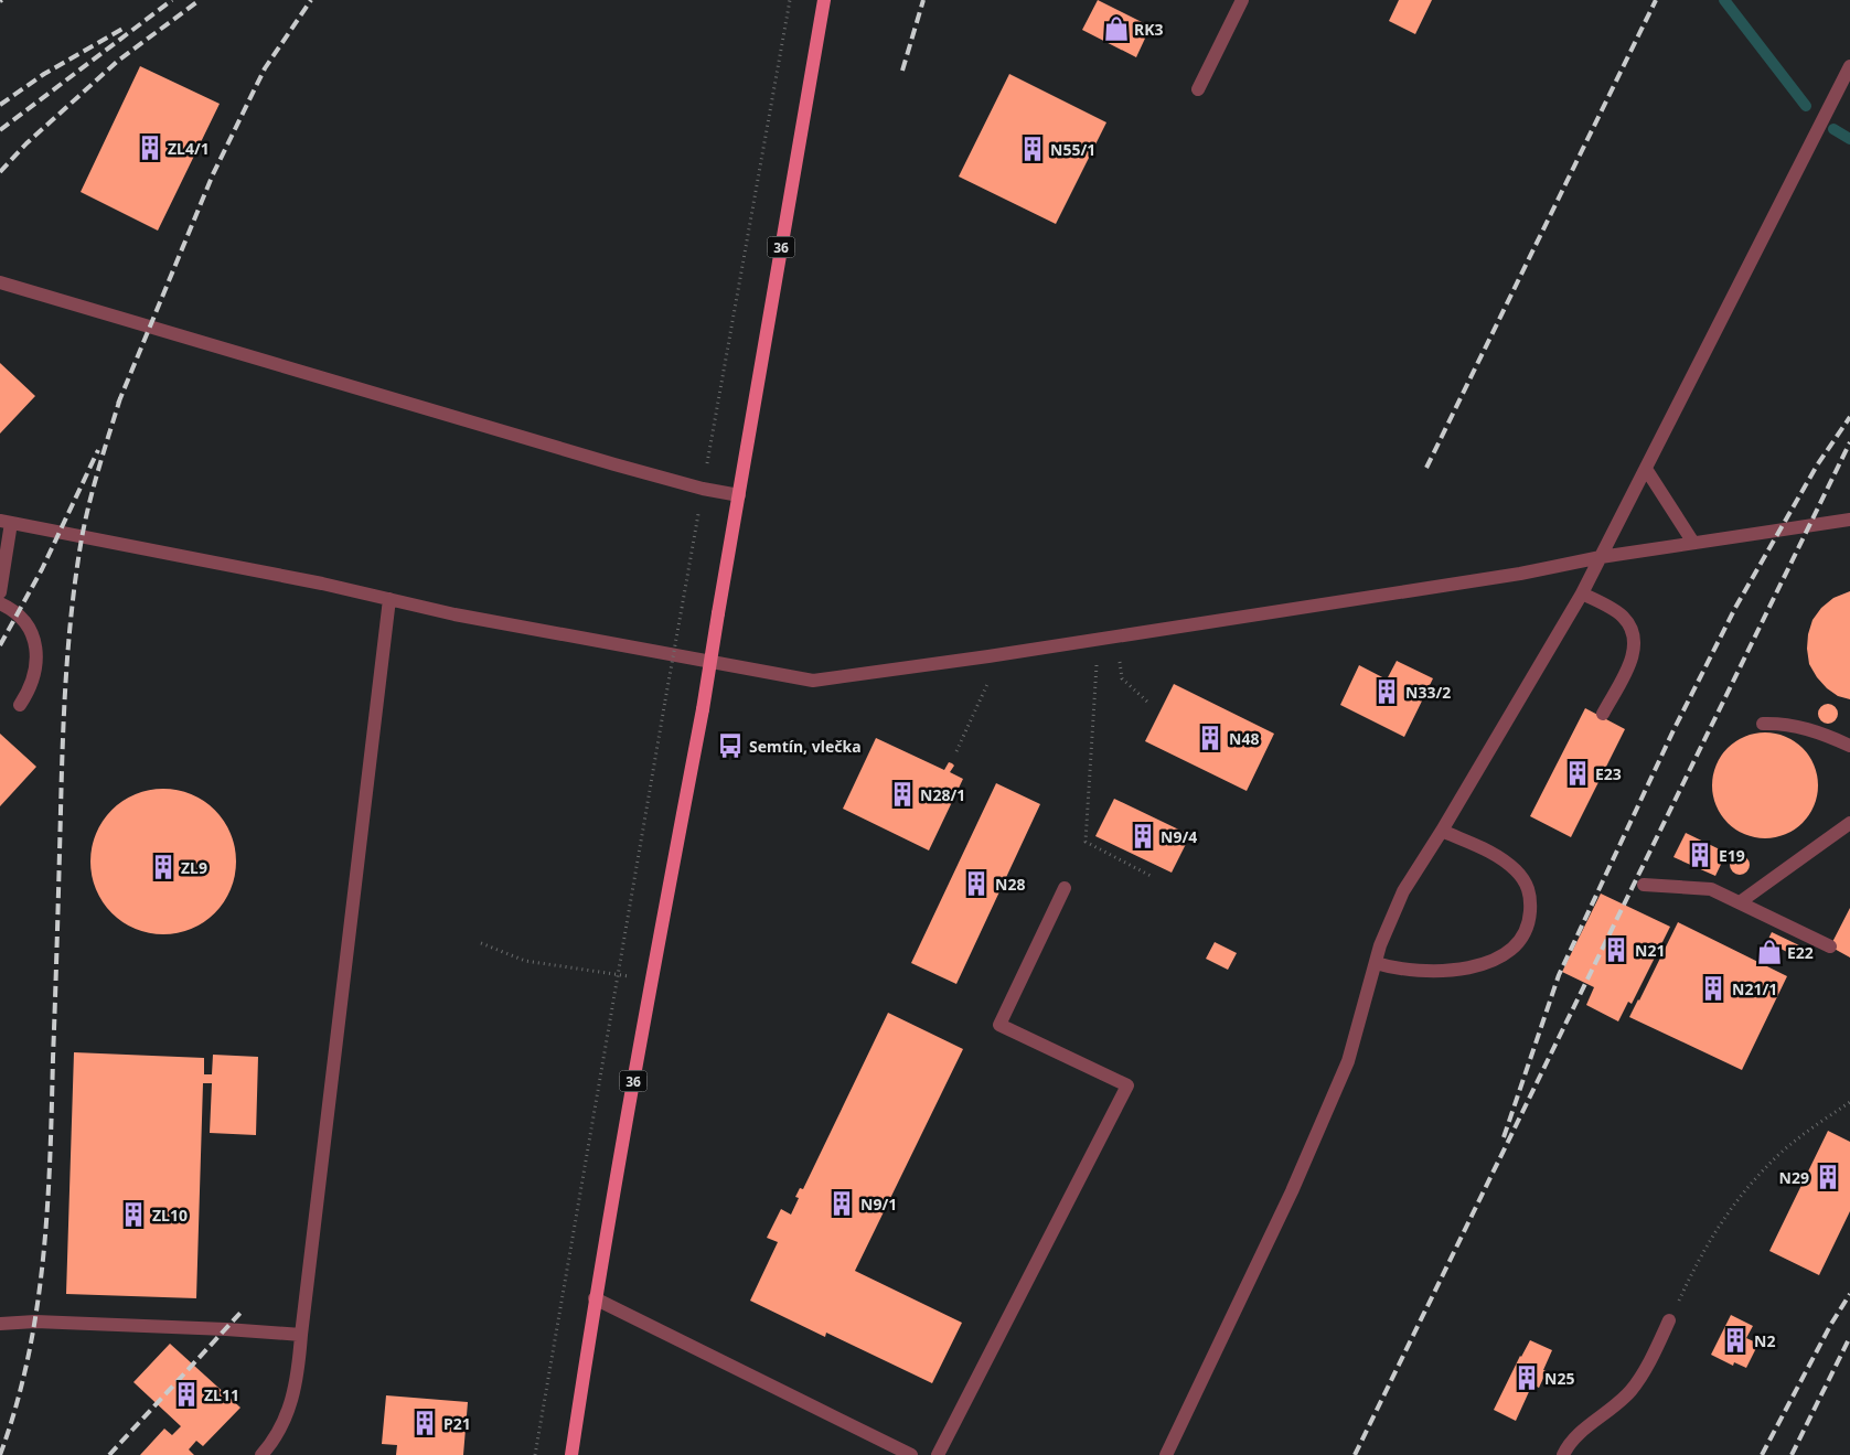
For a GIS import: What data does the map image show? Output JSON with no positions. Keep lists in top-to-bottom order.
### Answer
{
  "streets": {
    "main road": ["36"]
  },
  "places": {
    "shop": ["RK3", "E22"],
    "building": [
      "ZL4/1",
      "N55/1",
      "N33/2",
      "N48",
      "E23",
      "N28/1",
      "N9/4",
      "E19",
      "ZL9",
      "N28",
      "N21",
      "N21/1",
      "N29",
      "N9/1",
      "ZL10",
      "N2",
      "N25",
      "ZL11",
      "P21"
    ],
    "bus stop": ["Semtín, vlečka"]
  }
}
